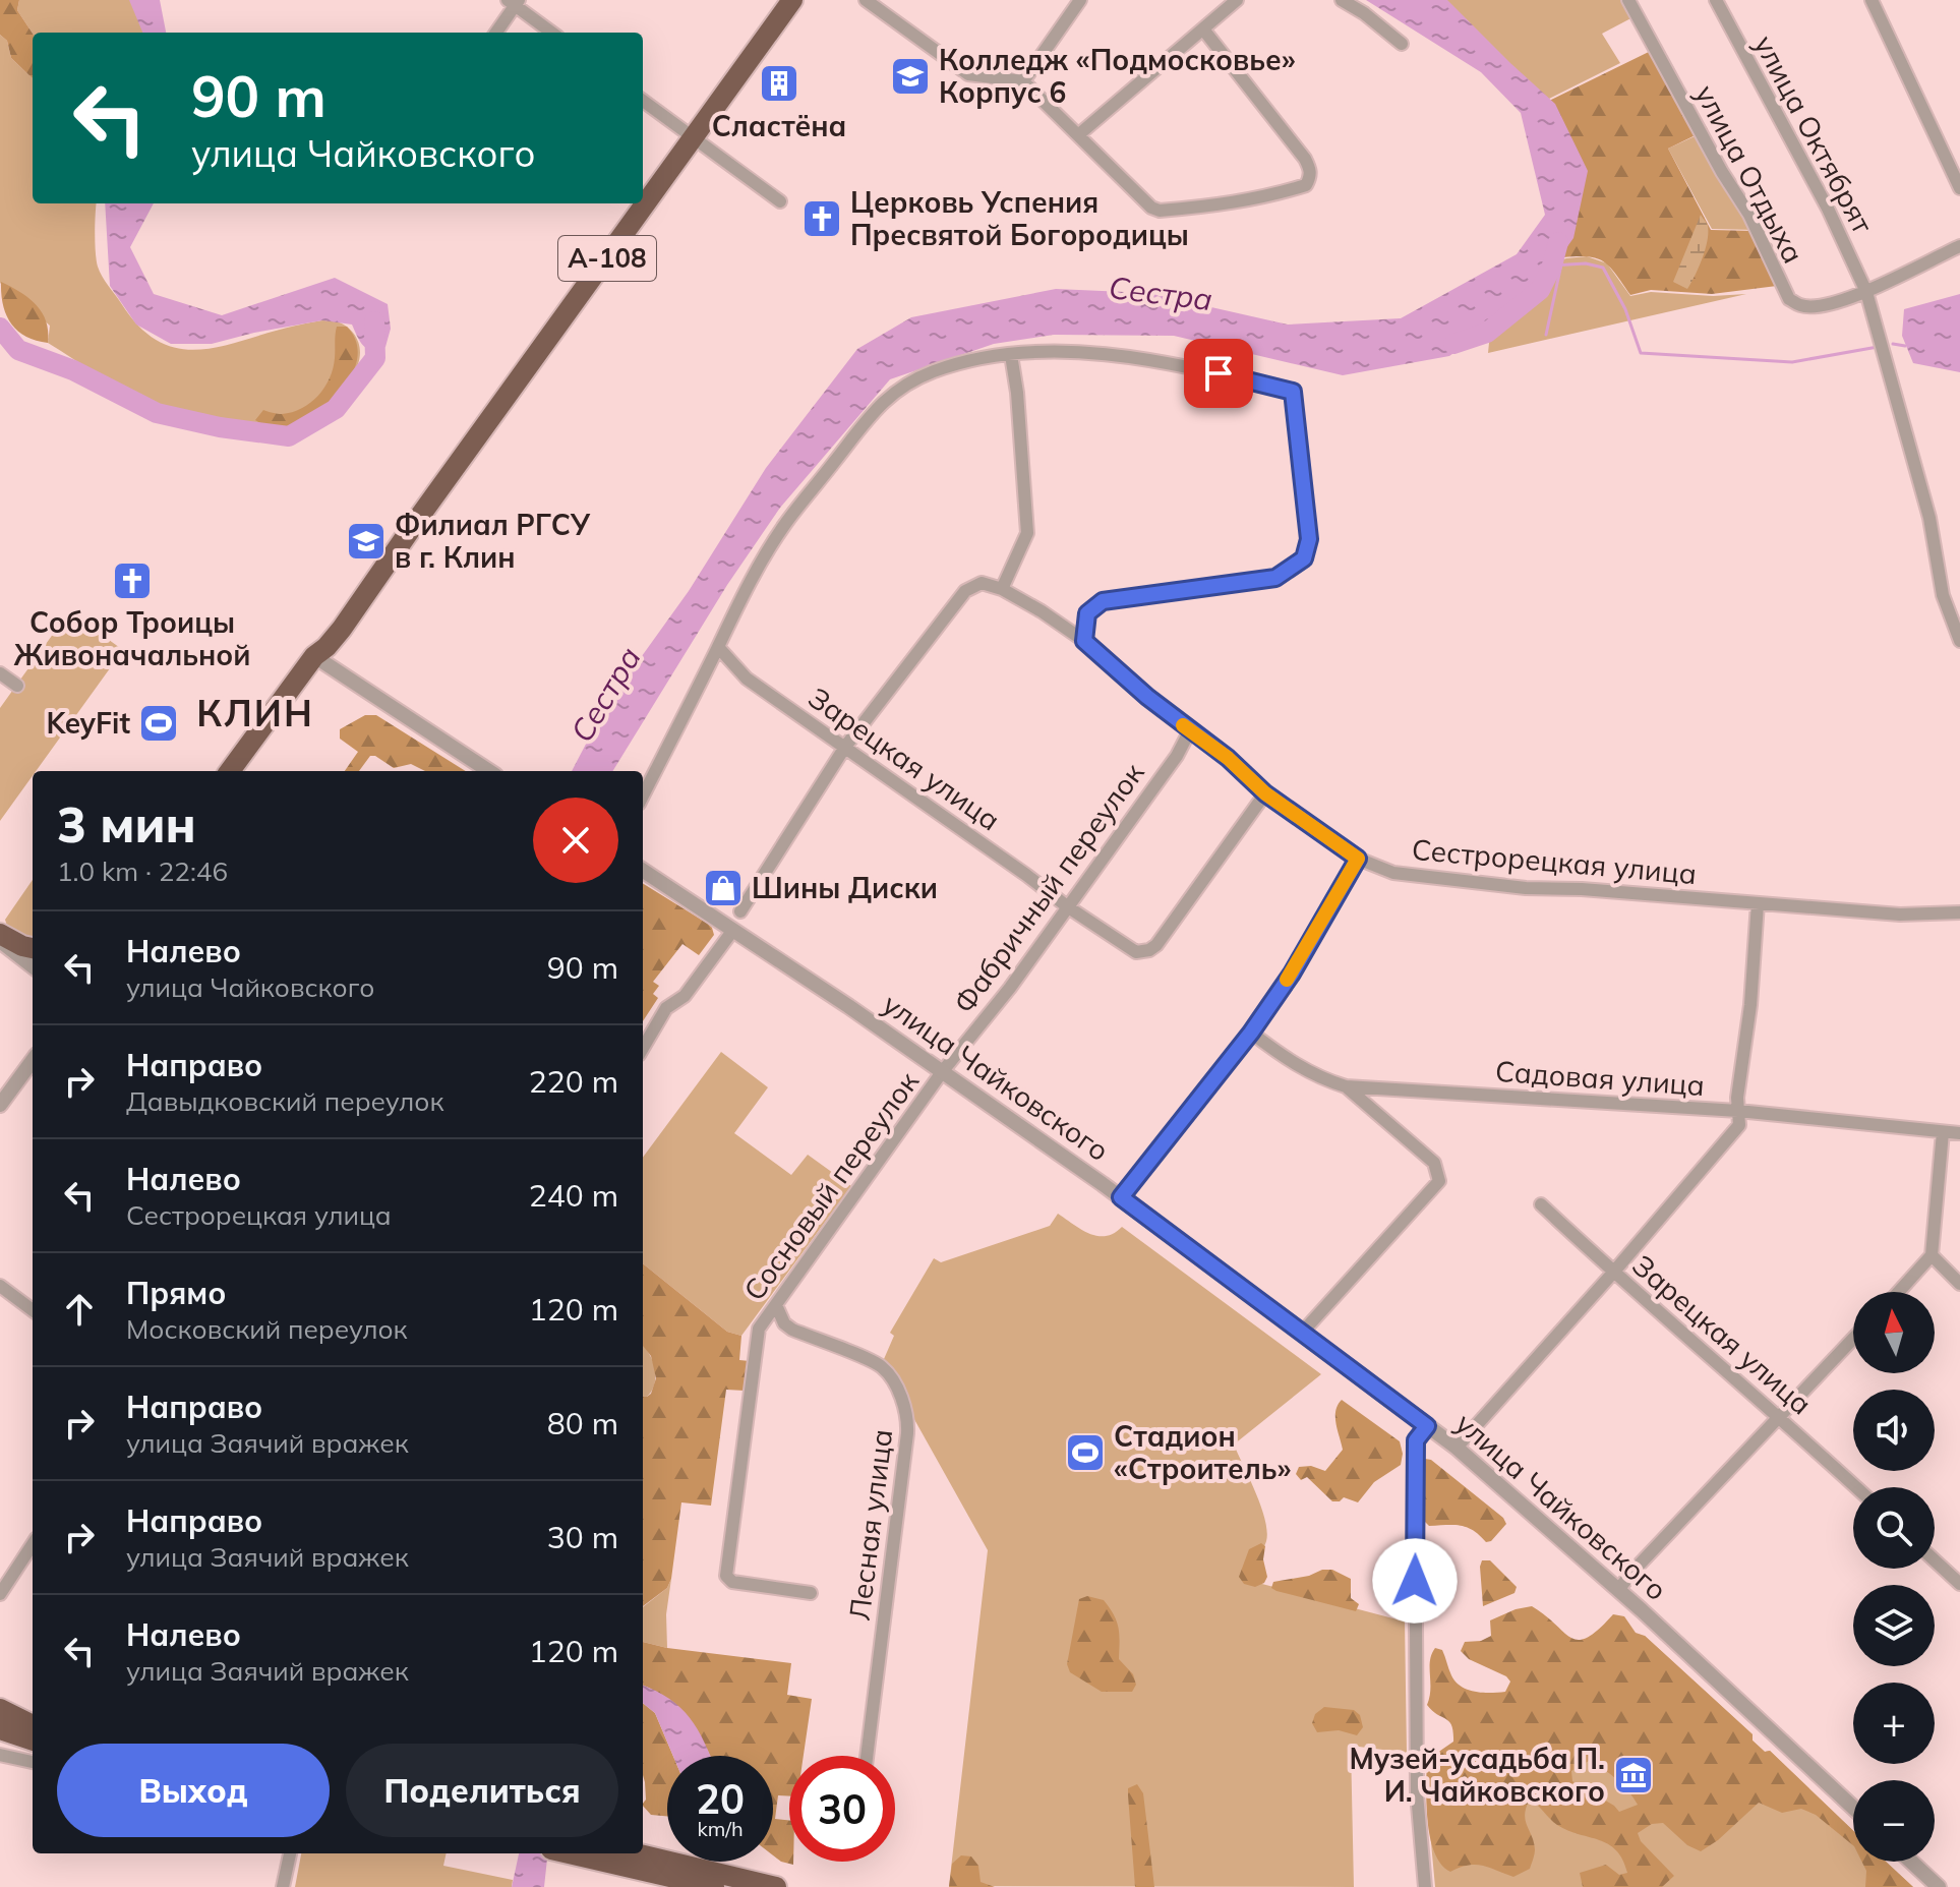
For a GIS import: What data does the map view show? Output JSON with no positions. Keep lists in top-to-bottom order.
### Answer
{
  "streets": {
    "highway": ["А-108"],
    "street": [
      "улица Октябрят",
      "улица Отдыха",
      "Зарецкая улица",
      "Сестрорецкая улица",
      "Фабричный переулок",
      "улица Чайковского",
      "Садовая улица",
      "Сосновый переулок",
      "Лесная улица"
    ]
  },
  "crossings": [
    ["улица Октябрят", "улица Отдыха"],
    ["Зарецкая улица", "Сестрорецкая улица"],
    ["Зарецкая улица", "Фабричный переулок"],
    ["Сестрорецкая улица", "Фабричный переулок"],
    ["Фабричный переулок", "улица Чайковского"],
    ["Фабричный переулок", "Сосновый переулок"],
    ["улица Чайковского", "Сосновый переулок"],
    ["Сосновый переулок", "Лесная улица"]
  ],
  "districts": ["КЛИН"],
  "water": ["Сестра"],
  "places": {
    "school or university": ["Колледж «Подмосковье» Корпус 6", "Филиал РГСУ в г. Клин"],
    "building": ["Сластёна"],
    "church": ["Церковь Успения Пресвятой Богородицы", "Собор Троицы Живоначальной"],
    "sports": ["KeyFit", "Стадион «Строитель»"],
    "shop": ["Шины Диски"],
    "museum": ["Музей-усадьба П. И. Чайковского"]
  },
  "north": "top",
  "page": {
    "turn": ["90 m", "улица Чайковского"],
    "heading": ["3 мин", "1.0 km · 22:46"],
    "list": [
      {
        "name": "Налево",
        "note": "улица Чайковского",
        "value": "90 m"
      },
      {
        "name": "Направо",
        "note": "Давыдковский переулок",
        "value": "220 m"
      },
      {
        "name": "Налево",
        "note": "Сестрорецкая улица",
        "value": "240 m"
      },
      {
        "name": "Прямо",
        "note": "Московский переулок",
        "value": "120 m"
      },
      {
        "name": "Направо",
        "note": "улица Заячий вражек",
        "value": "80 m"
      },
      {
        "name": "Направо",
        "note": "улица Заячий вражек",
        "value": "30 m"
      },
      {
        "name": "Налево",
        "note": "улица Заячий вражек",
        "value": "120 m"
      }
    ],
    "map_buttons": ["+", "−"],
    "buttons": ["Выход", "Поделиться"],
    "speed": "20 km/h",
    "limit": "30"
  }
}
